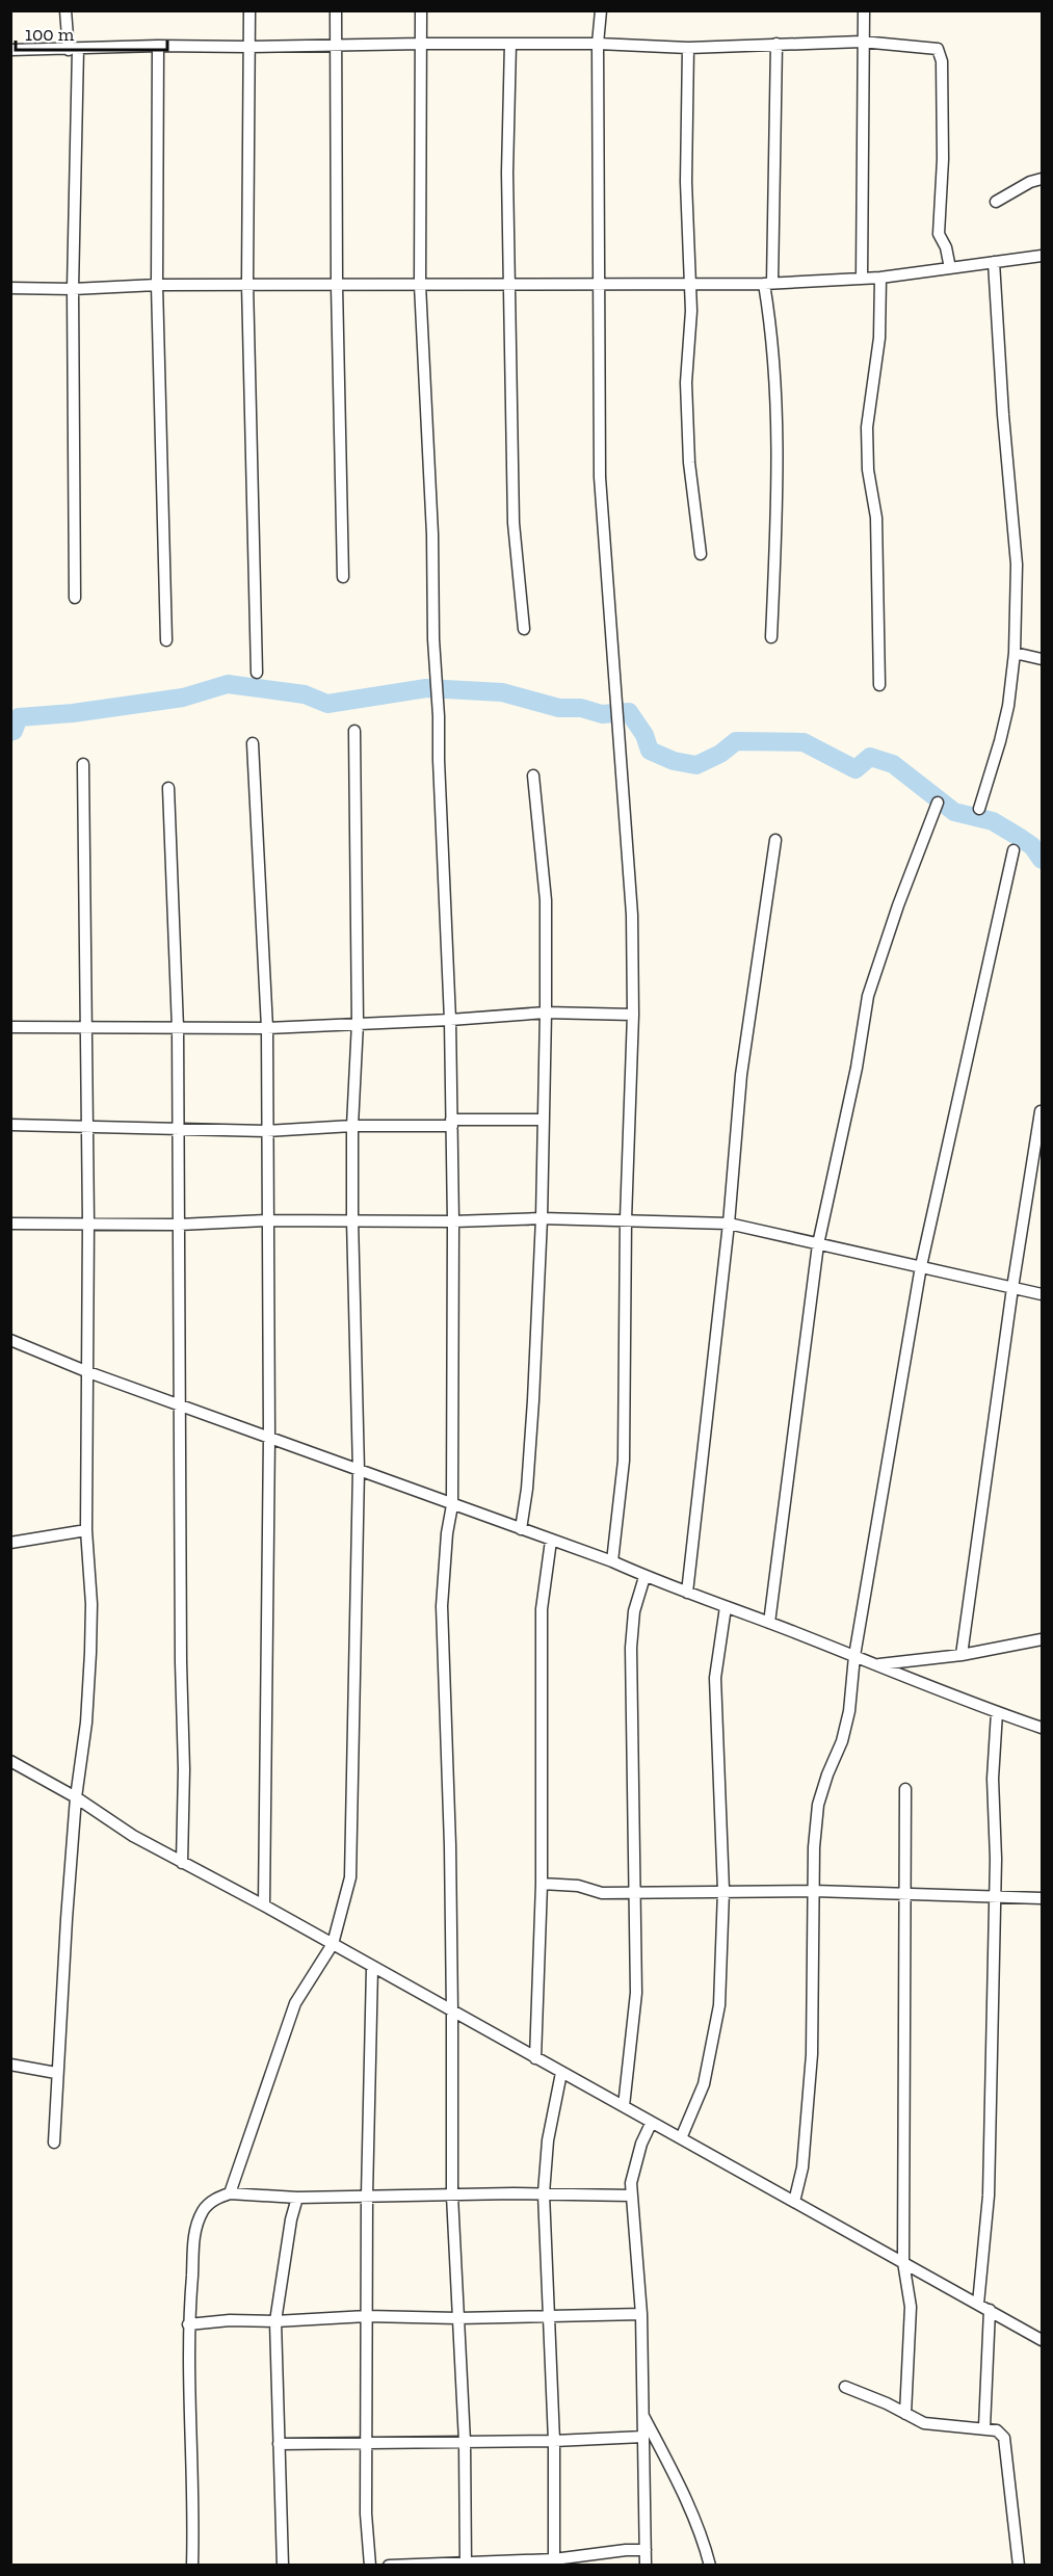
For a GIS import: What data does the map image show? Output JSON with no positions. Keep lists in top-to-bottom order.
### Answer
{
  "scale_bar": "100 m"
}
